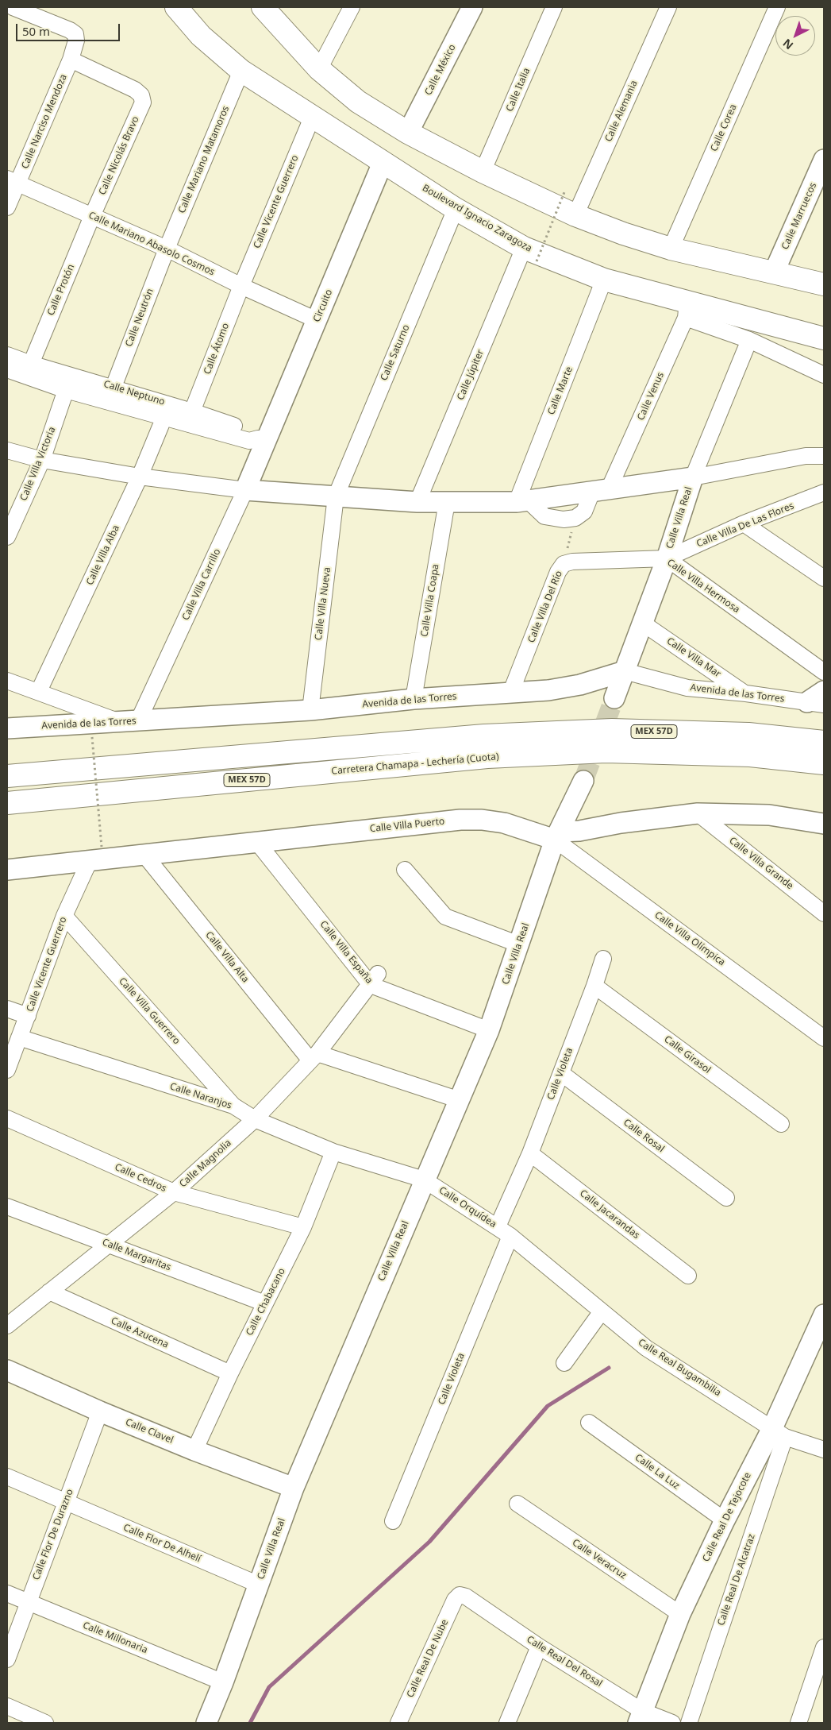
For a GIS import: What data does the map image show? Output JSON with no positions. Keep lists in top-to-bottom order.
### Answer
{
  "streets": {
    "main road": ["Boulevard Ignacio Zaragoza", "MEX 57D", "Carretera Chamapa - Lechería (Cuota)"],
    "street": [
      "Calle México",
      "Calle Italia",
      "Calle Alemania",
      "Calle Narciso Mendoza",
      "Calle Corea",
      "Calle Nicolás Bravo",
      "Calle Mariano Matamoros",
      "Calle Vicente Guerrero",
      "Calle Marruecos",
      "Calle Mariano Abasolo Cosmos",
      "Calle Protón",
      "Circuito",
      "Calle Neutrón",
      "Calle Átomo",
      "Calle Saturno",
      "Calle Júpiter",
      "Calle Marte",
      "Calle Neptuno",
      "Calle Venus",
      "Calle Villa Victoria",
      "Calle Villa Real",
      "Calle Villa De Las Flores",
      "Calle Villa Alba",
      "Calle Villa Carrillo",
      "Calle Villa Hermosa",
      "Calle Villa Coapa",
      "Calle Villa Nueva",
      "Calle Villa Del Río",
      "Calle Villa Mar",
      "Avenida de las Torres",
      "Calle Villa Puerto",
      "Calle Villa Grande",
      "Calle Villa Olímpica",
      "Calle Villa España",
      "Calle Villa Alta",
      "Calle Villa Guerrero",
      "Calle Girasol",
      "Calle Violeta",
      "Calle Naranjos",
      "Calle Rosal",
      "Calle Magnolia",
      "Calle Cedros",
      "Calle Orquídea",
      "Calle Jacarandas",
      "Calle Margaritas",
      "Calle Chabacano",
      "Calle Azucena",
      "Calle Real Bugambilia",
      "Calle Clavel",
      "Calle La Luz",
      "Calle Real De Tejocote",
      "Calle Flor De Durazno",
      "Calle Flor De Alhelí",
      "Calle Veracruz",
      "Calle Real De Alcatraz",
      "Calle Millonaria",
      "Calle Real De Nube",
      "Calle Real Del Rosal"
    ]
  },
  "crossings": [
    ["Calle Narciso Mendoza", "Calle Nicolás Bravo"],
    ["Calle Narciso Mendoza", "Calle Mariano Abasolo Cosmos"],
    ["Calle Nicolás Bravo", "Calle Mariano Abasolo Cosmos"],
    ["Calle Nicolás Bravo", "Calle Protón"],
    ["Calle Mariano Matamoros", "Boulevard Ignacio Zaragoza"],
    ["Calle Mariano Matamoros", "Calle Mariano Abasolo Cosmos"],
    ["Calle Mariano Matamoros", "Calle Neutrón"],
    ["Calle Vicente Guerrero", "Boulevard Ignacio Zaragoza"],
    ["Calle Vicente Guerrero", "Calle Mariano Abasolo Cosmos"],
    ["Calle Vicente Guerrero", "Calle Átomo"],
    ["Calle Vicente Guerrero", "Calle Villa Puerto"],
    ["Calle Vicente Guerrero", "Calle Villa Guerrero"],
    ["Calle Vicente Guerrero", "Calle Naranjos"],
    ["Boulevard Ignacio Zaragoza", "Circuito"],
    ["Boulevard Ignacio Zaragoza", "Calle Saturno"],
    ["Boulevard Ignacio Zaragoza", "Calle Júpiter"],
    ["Boulevard Ignacio Zaragoza", "Calle Marte"],
    ["Boulevard Ignacio Zaragoza", "Calle Venus"],
    ["Calle Mariano Abasolo Cosmos", "Calle Protón"],
    ["Calle Mariano Abasolo Cosmos", "Circuito"],
    ["Calle Mariano Abasolo Cosmos", "Calle Neutrón"],
    ["Calle Mariano Abasolo Cosmos", "Calle Átomo"],
    ["Calle Protón", "Calle Neptuno"],
    ["Circuito", "Calle Neptuno"],
    ["Circuito", "Calle Villa Carrillo"],
    ["Calle Neutrón", "Calle Neptuno"],
    ["Calle Átomo", "Calle Neptuno"],
    ["Calle Saturno", "Calle Villa Nueva"],
    ["Calle Neptuno", "Calle Villa Victoria"],
    ["Calle Neptuno", "Calle Villa Alba"],
    ["Calle Neptuno", "Calle Villa Carrillo"],
    ["Calle Venus", "Calle Villa Del Río"],
    ["Calle Villa Real", "Calle Villa De Las Flores"],
    ["Calle Villa Real", "Calle Villa Hermosa"],
    ["Calle Villa Real", "Calle Villa Mar"],
    ["Calle Villa Real", "Avenida de las Torres"],
    ["Calle Villa Real", "Calle Villa Puerto"],
    ["Calle Villa Real", "Calle Villa Olímpica"],
    ["Calle Villa Real", "Calle Villa España"],
    ["Calle Villa Real", "Calle Naranjos"],
    ["Calle Villa Real", "Calle Orquídea"],
    ["Calle Villa Real", "Calle Clavel"],
    ["Calle Villa Real", "Calle Flor De Alhelí"],
    ["Calle Villa Real", "Calle Millonaria"],
    ["Calle Villa De Las Flores", "Calle Villa Hermosa"],
    ["Calle Villa Carrillo", "Avenida de las Torres"],
    ["Calle Villa Hermosa", "Calle Villa Del Río"],
    ["Calle Villa Coapa", "Avenida de las Torres"],
    ["Calle Villa Nueva", "Avenida de las Torres"],
    ["Calle Villa Del Río", "Avenida de las Torres"],
    ["Calle Villa Mar", "Avenida de las Torres"],
    ["Calle Villa Puerto", "Calle Villa Olímpica"],
    ["Calle Villa Puerto", "Calle Villa España"],
    ["Calle Villa Puerto", "Calle Villa Alta"],
    ["Calle Villa España", "Calle Magnolia"],
    ["Calle Villa Alta", "Calle Magnolia"],
    ["Calle Villa Guerrero", "Calle Naranjos"],
    ["Calle Girasol", "Calle Violeta"],
    ["Calle Violeta", "Calle Rosal"],
    ["Calle Violeta", "Calle Orquídea"],
    ["Calle Violeta", "Calle Jacarandas"],
    ["Calle Violeta", "Calle Real Bugambilia"],
    ["Calle Naranjos", "Calle Magnolia"],
    ["Calle Naranjos", "Calle Orquídea"],
    ["Calle Naranjos", "Calle Chabacano"],
    ["Calle Magnolia", "Calle Cedros"],
    ["Calle Magnolia", "Calle Margaritas"],
    ["Calle Magnolia", "Calle Azucena"],
    ["Calle Cedros", "Calle Chabacano"],
    ["Calle Orquídea", "Calle Real Bugambilia"],
    ["Calle Margaritas", "Calle Chabacano"],
    ["Calle Chabacano", "Calle Azucena"],
    ["Calle Chabacano", "Calle Clavel"],
    ["Calle Real Bugambilia", "Calle Real De Tejocote"],
    ["Calle Real Bugambilia", "Calle Real De Alcatraz"],
    ["Calle Clavel", "Calle Flor De Durazno"],
    ["Calle La Luz", "Calle Real De Tejocote"],
    ["Calle Real De Tejocote", "Calle Veracruz"],
    ["Calle Real De Tejocote", "Calle Real De Alcatraz"],
    ["Calle Real De Tejocote", "Calle Real Del Rosal"],
    ["Calle Flor De Durazno", "Calle Flor De Alhelí"],
    ["Calle Flor De Durazno", "Calle Millonaria"],
    ["Calle Real De Nube", "Calle Real Del Rosal"]
  ],
  "scale_bar": "50 m",
  "north": "bottom left"
}
